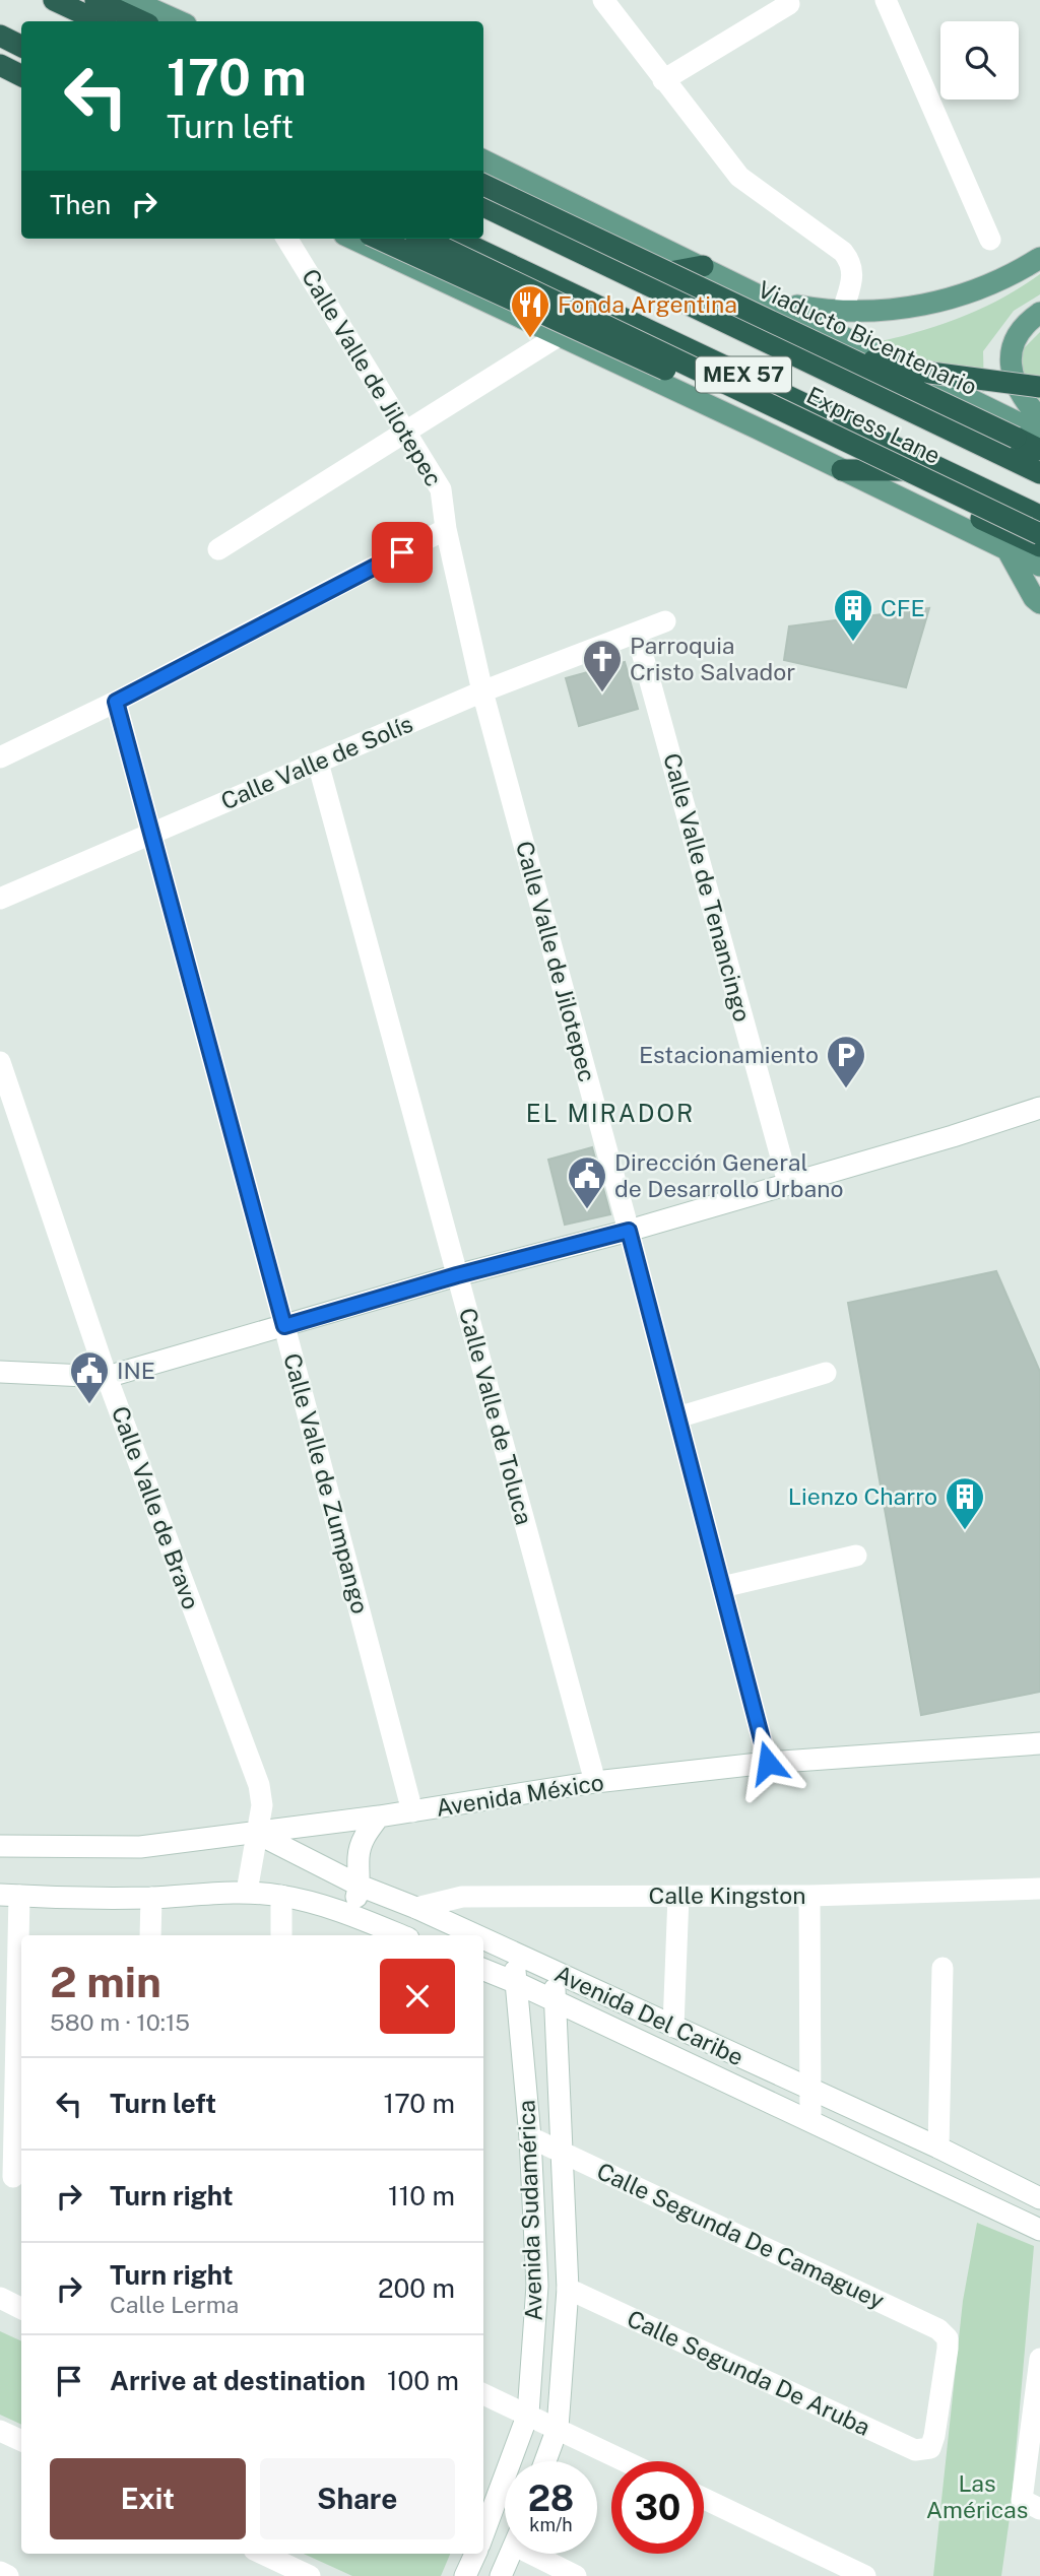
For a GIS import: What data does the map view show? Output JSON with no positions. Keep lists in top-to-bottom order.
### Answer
{
  "streets": {
    "highway": ["Viaducto Bicentenario", "MEX 57", "Express Lane"],
    "street": [
      "Calle Valle de Jilotepec",
      "Calle Valle de Solís",
      "Calle Valle de Tenancingo",
      "Calle Valle de Toluca",
      "Calle Valle de Zumpango",
      "Calle Valle de Bravo",
      "Avenida México",
      "Calle Kingston",
      "Avenida Del Caribe",
      "Avenida Sudamérica",
      "Calle Segunda De Camaguey",
      "Calle Segunda De Aruba"
    ]
  },
  "crossings": [
    ["Calle Valle de Jilotepec", "Calle Valle de Solís"],
    ["Calle Valle de Jilotepec", "Avenida México"],
    ["Calle Valle de Solís", "Calle Valle de Tenancingo"],
    ["Calle Valle de Solís", "Calle Valle de Toluca"],
    ["Calle Valle de Solís", "Calle Valle de Zumpango"],
    ["Calle Valle de Toluca", "Avenida México"],
    ["Calle Valle de Zumpango", "Avenida México"],
    ["Calle Valle de Bravo", "Avenida México"],
    ["Calle Valle de Bravo", "Avenida Del Caribe"],
    ["Avenida México", "Avenida Del Caribe"],
    ["Calle Kingston", "Avenida Del Caribe"],
    ["Avenida Del Caribe", "Avenida Sudamérica"],
    ["Avenida Sudamérica", "Calle Segunda De Camaguey"],
    ["Avenida Sudamérica", "Calle Segunda De Aruba"],
    ["Calle Segunda De Camaguey", "Calle Segunda De Aruba"]
  ],
  "districts": ["EL MIRADOR"],
  "parks": ["Las Américas"],
  "places": {
    "restaurant": ["Fonda Argentina"],
    "building": ["CFE", "Lienzo Charro"],
    "church": ["Parroquia Cristo Salvador"],
    "parking": ["Estacionamiento"],
    "public building": ["Dirección General de Desarrollo Urbano", "INE"]
  },
  "page": {
    "turn": ["170 m", "Turn left"],
    "then": "Then",
    "heading": ["2 min", "580 m · 10:15"],
    "list": [
      {
        "name": "Turn left",
        "value": "170 m"
      },
      {
        "name": "Turn right",
        "value": "110 m"
      },
      {
        "name": "Turn right",
        "note": "Calle Lerma",
        "value": "200 m"
      },
      {
        "name": "Arrive at destination",
        "value": "100 m"
      }
    ],
    "buttons": ["Exit", "Share"],
    "speed": "28 km/h",
    "limit": "30"
  }
}
